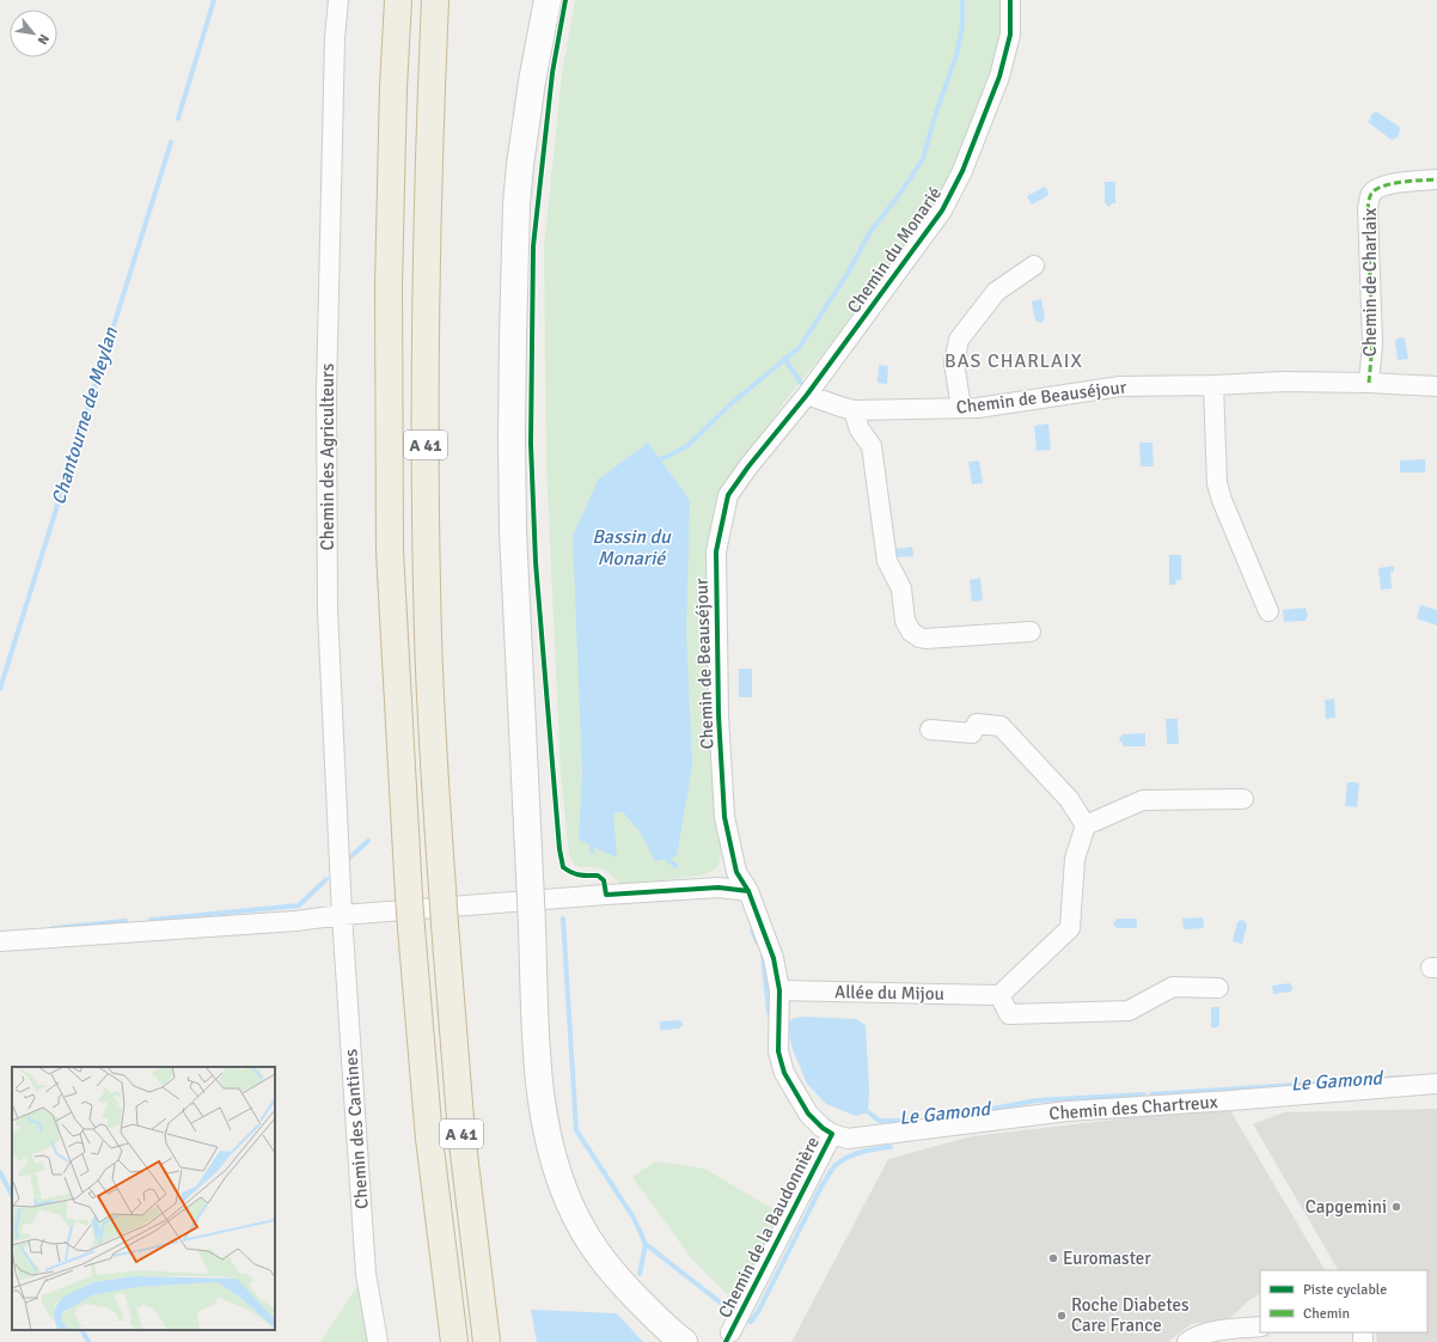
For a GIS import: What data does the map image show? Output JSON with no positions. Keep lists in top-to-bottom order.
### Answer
{
  "streets": {
    "highway": ["A 41"],
    "street": [
      "Chemin du Monarié",
      "Chemin de Charlaix",
      "Chemin de Beauséjour",
      "Chemin des Agriculteurs",
      "Allée du Mijou",
      "Chemin des Chartreux",
      "Chemin des Cantines",
      "Chemin de la Baudonnière"
    ]
  },
  "crossings": [
    ["Chemin du Monarié", "Chemin de Beauséjour"],
    ["Chemin de Charlaix", "Chemin de Beauséjour"],
    ["Chemin de Beauséjour", "Allée du Mijou"],
    ["Chemin de Beauséjour", "Chemin des Chartreux"],
    ["Chemin de Beauséjour", "Chemin de la Baudonnière"],
    ["Chemin des Agriculteurs", "Chemin des Cantines"],
    ["Chemin des Chartreux", "Chemin de la Baudonnière"]
  ],
  "districts": ["BAS CHARLAIX"],
  "water": ["Chantourne de Meylan", "Bassin du Monarié", "Le Gamond"],
  "places": ["Capgemini", "Euromaster", "Roche Diabetes Care France"],
  "legend": ["Piste cyclable", "Chemin"],
  "north": "bottom right"
}
